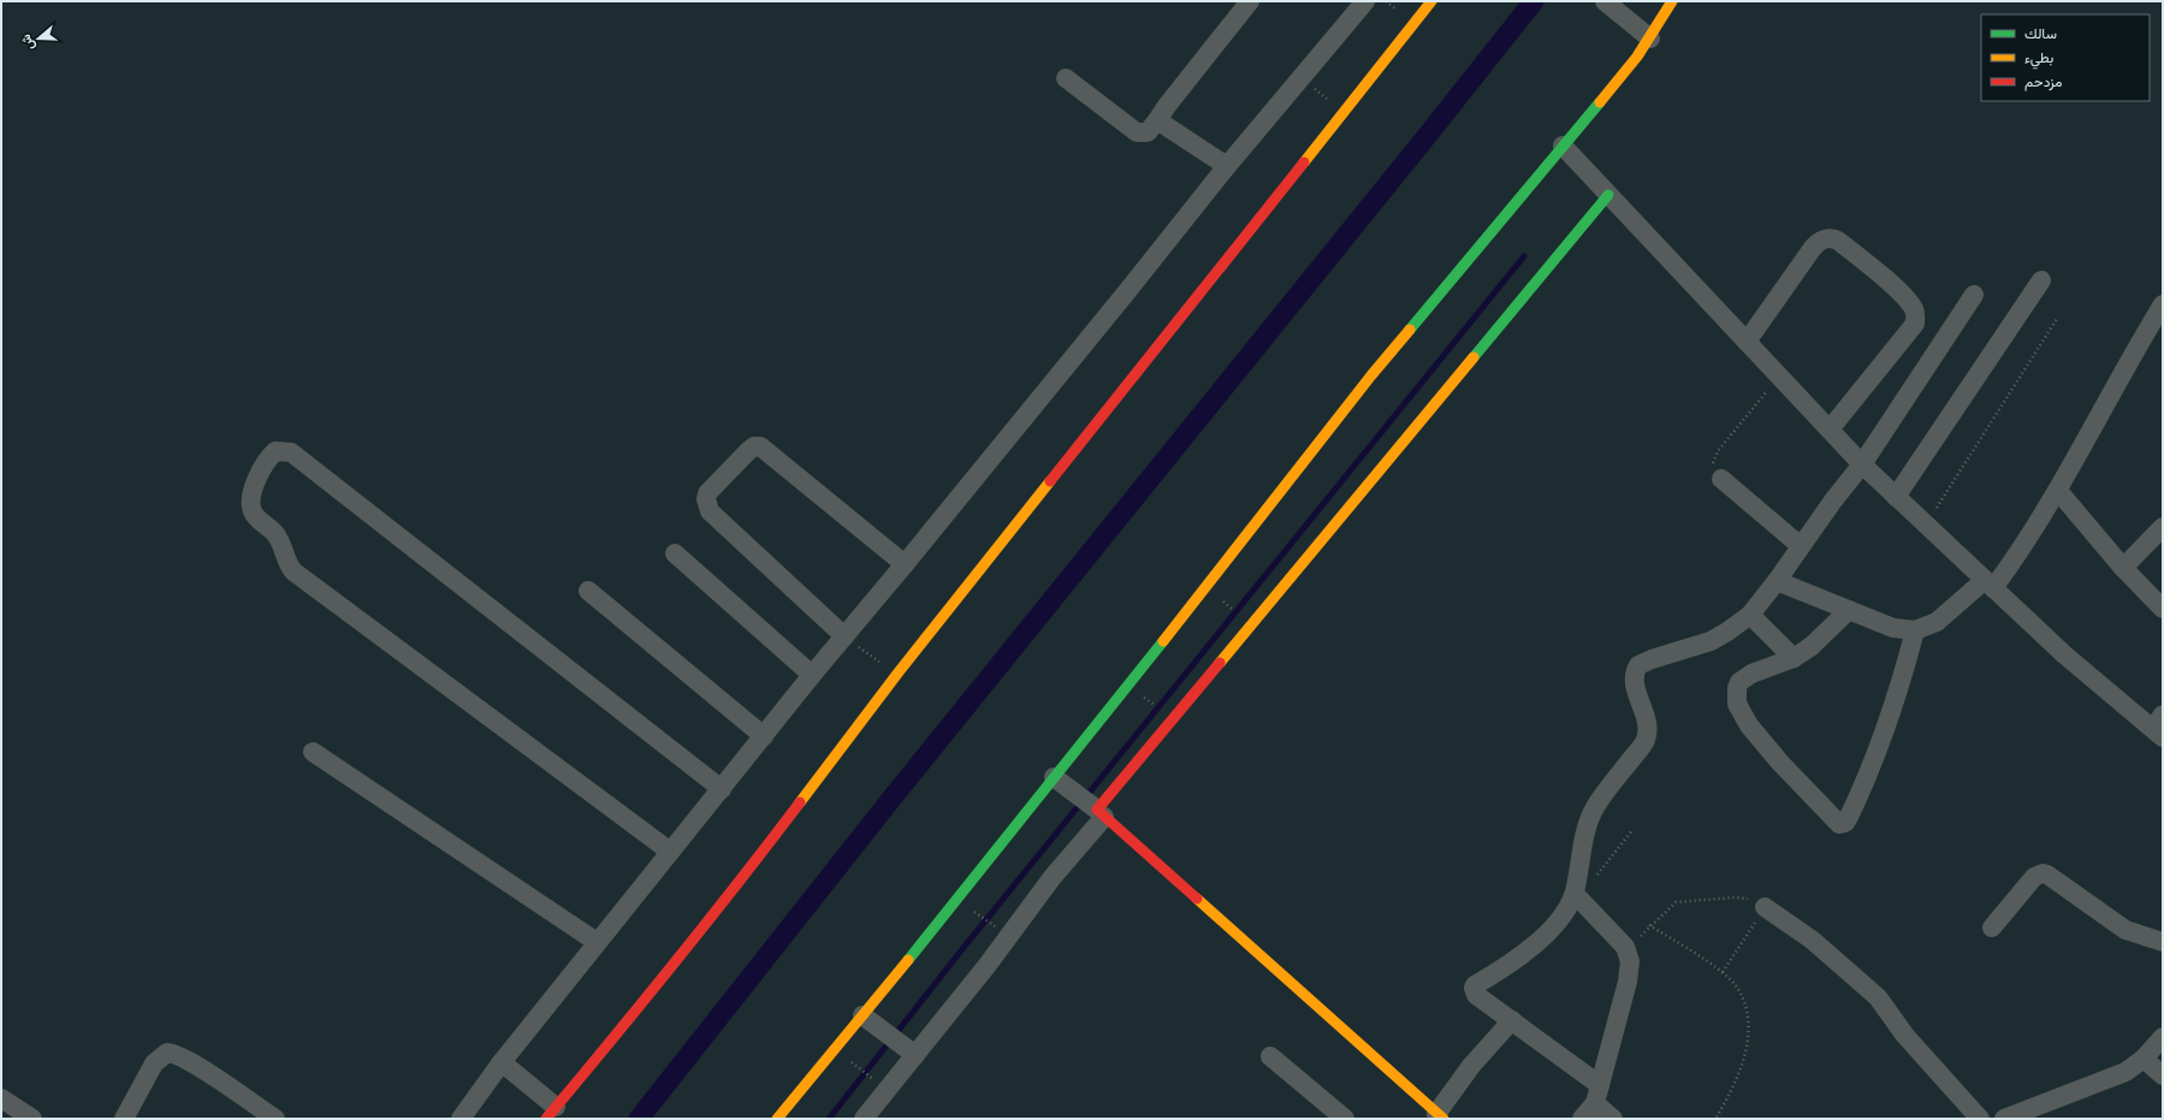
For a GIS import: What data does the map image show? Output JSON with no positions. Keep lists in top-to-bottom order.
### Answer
{
  "legend": ["سالك", "بطيء", "مزدحم"],
  "north": "left"
}
